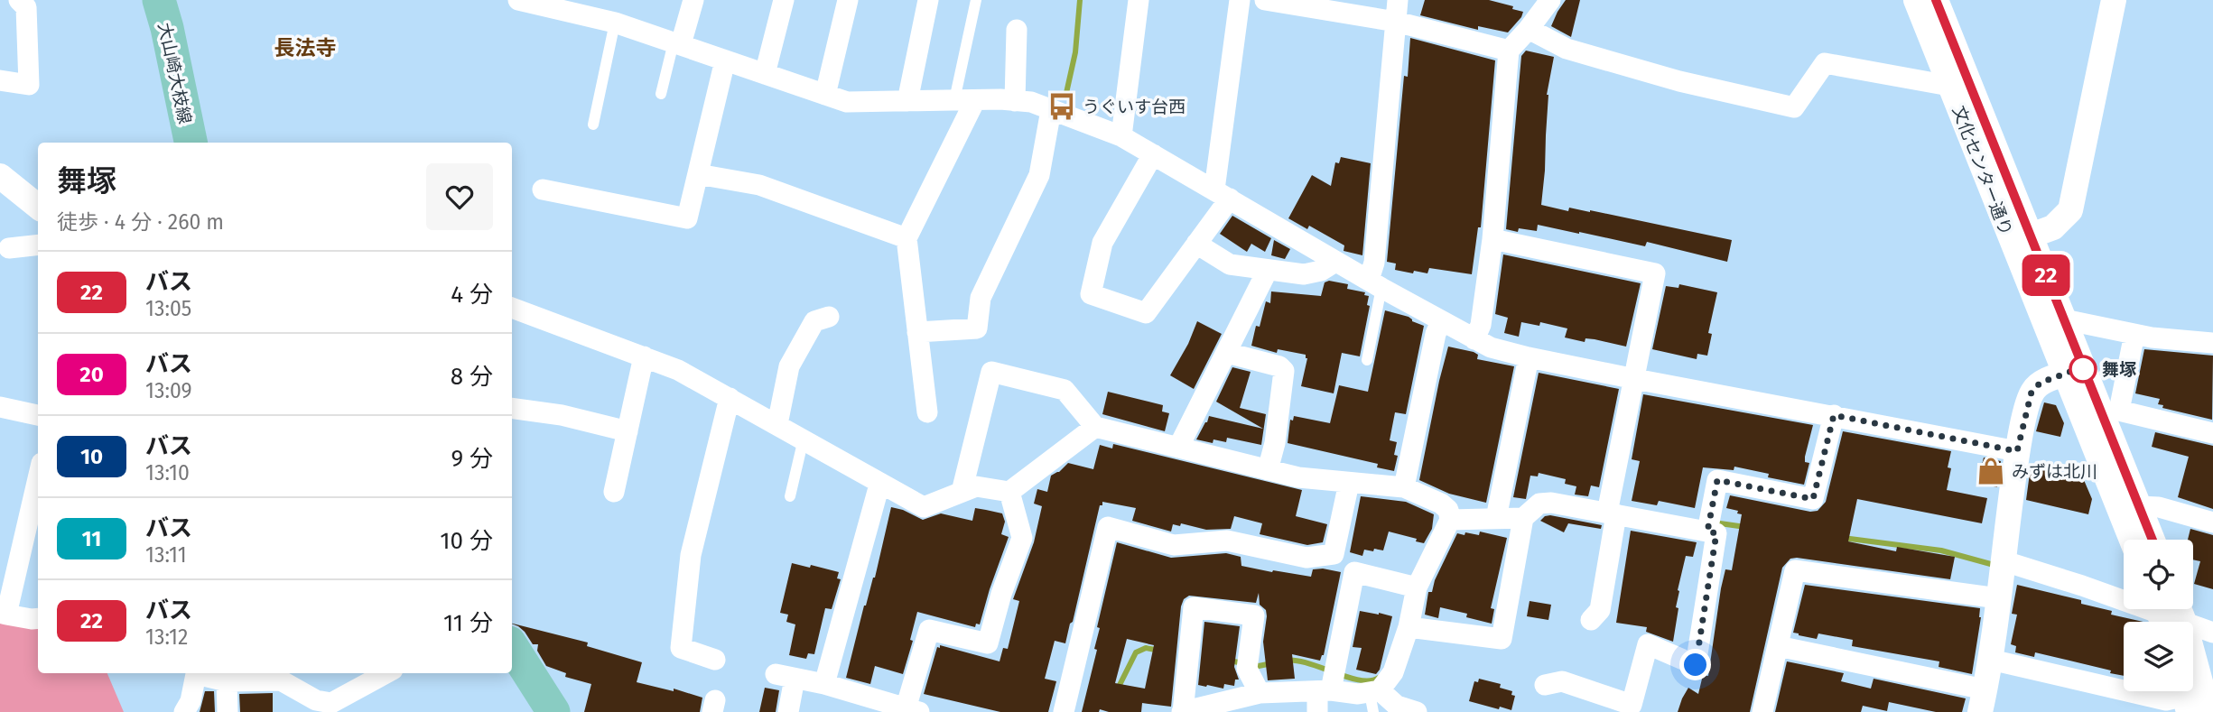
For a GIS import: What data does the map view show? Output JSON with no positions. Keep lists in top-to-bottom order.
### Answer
{
  "streets": {
    "main road": ["大山崎大枝線"],
    "street": ["文化センター通り"]
  },
  "districts": ["長法寺"],
  "places": {
    "bus stop": ["うぐいす台西"],
    "other": ["舞塚"],
    "shop": ["みずは北川"]
  },
  "lines": ["bus line 22"],
  "page": {
    "on_map": "22",
    "heading": ["舞塚", "徒歩 · 4 分 · 260 m"],
    "list": [
      {
        "mark": "22",
        "name": "バス",
        "note": "13:05",
        "value": "4 分"
      },
      {
        "mark": "20",
        "name": "バス",
        "note": "13:09",
        "value": "8 分"
      },
      {
        "mark": "10",
        "name": "バス",
        "note": "13:10",
        "value": "9 分"
      },
      {
        "mark": "11",
        "name": "バス",
        "note": "13:11",
        "value": "10 分"
      },
      {
        "mark": "22",
        "name": "バス",
        "note": "13:12",
        "value": "11 分"
      }
    ]
  }
}
